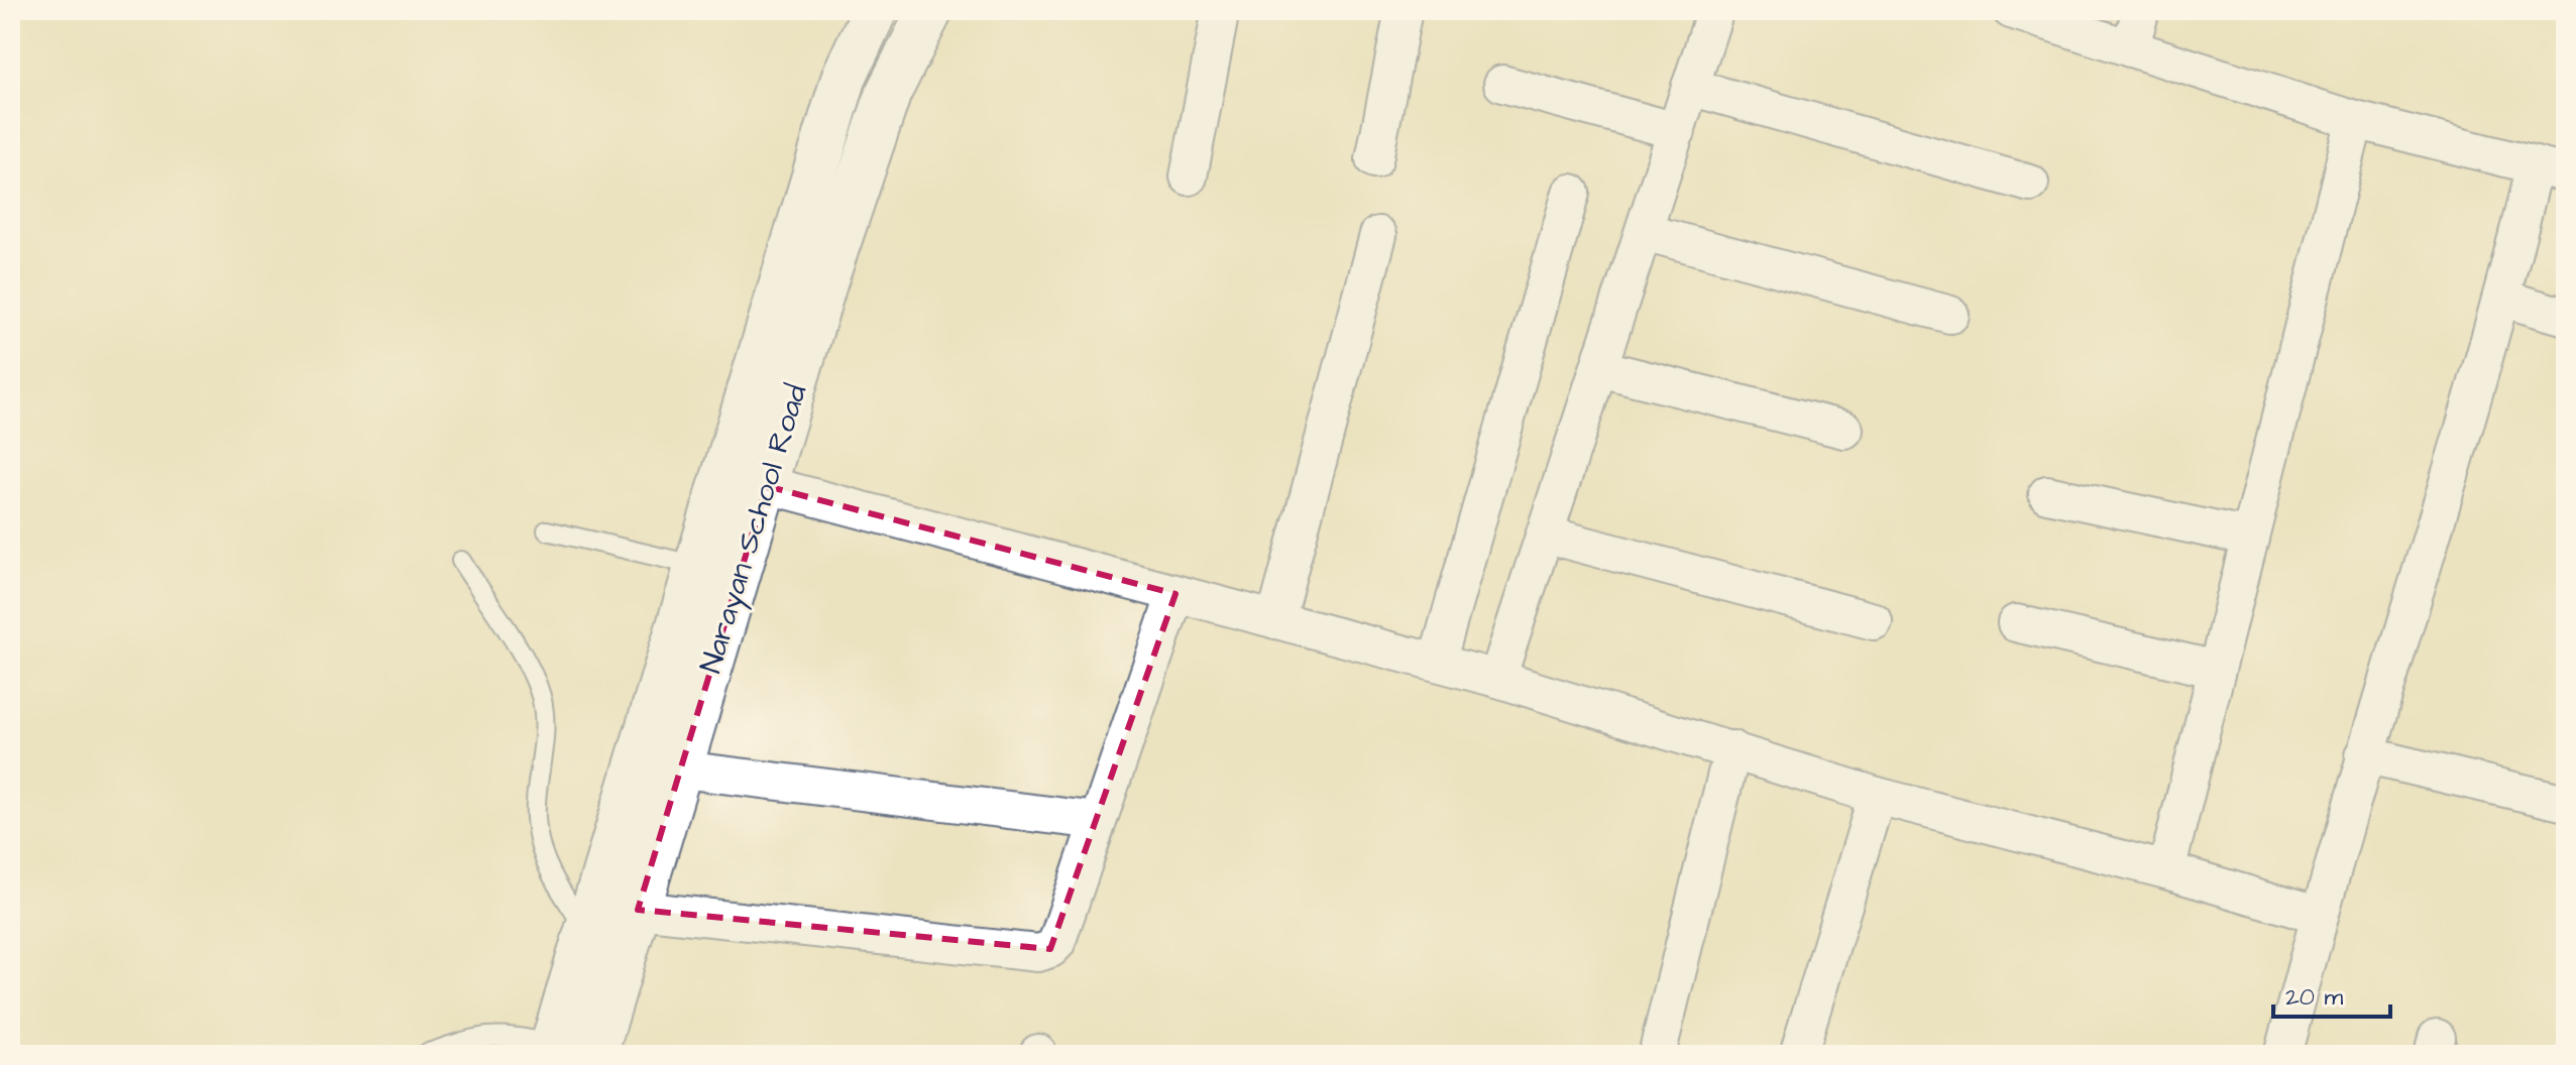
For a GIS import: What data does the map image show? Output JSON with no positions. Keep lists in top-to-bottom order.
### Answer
{
  "streets": {
    "street": ["Narayan School Road"]
  },
  "scale_bar": "20 m"
}
